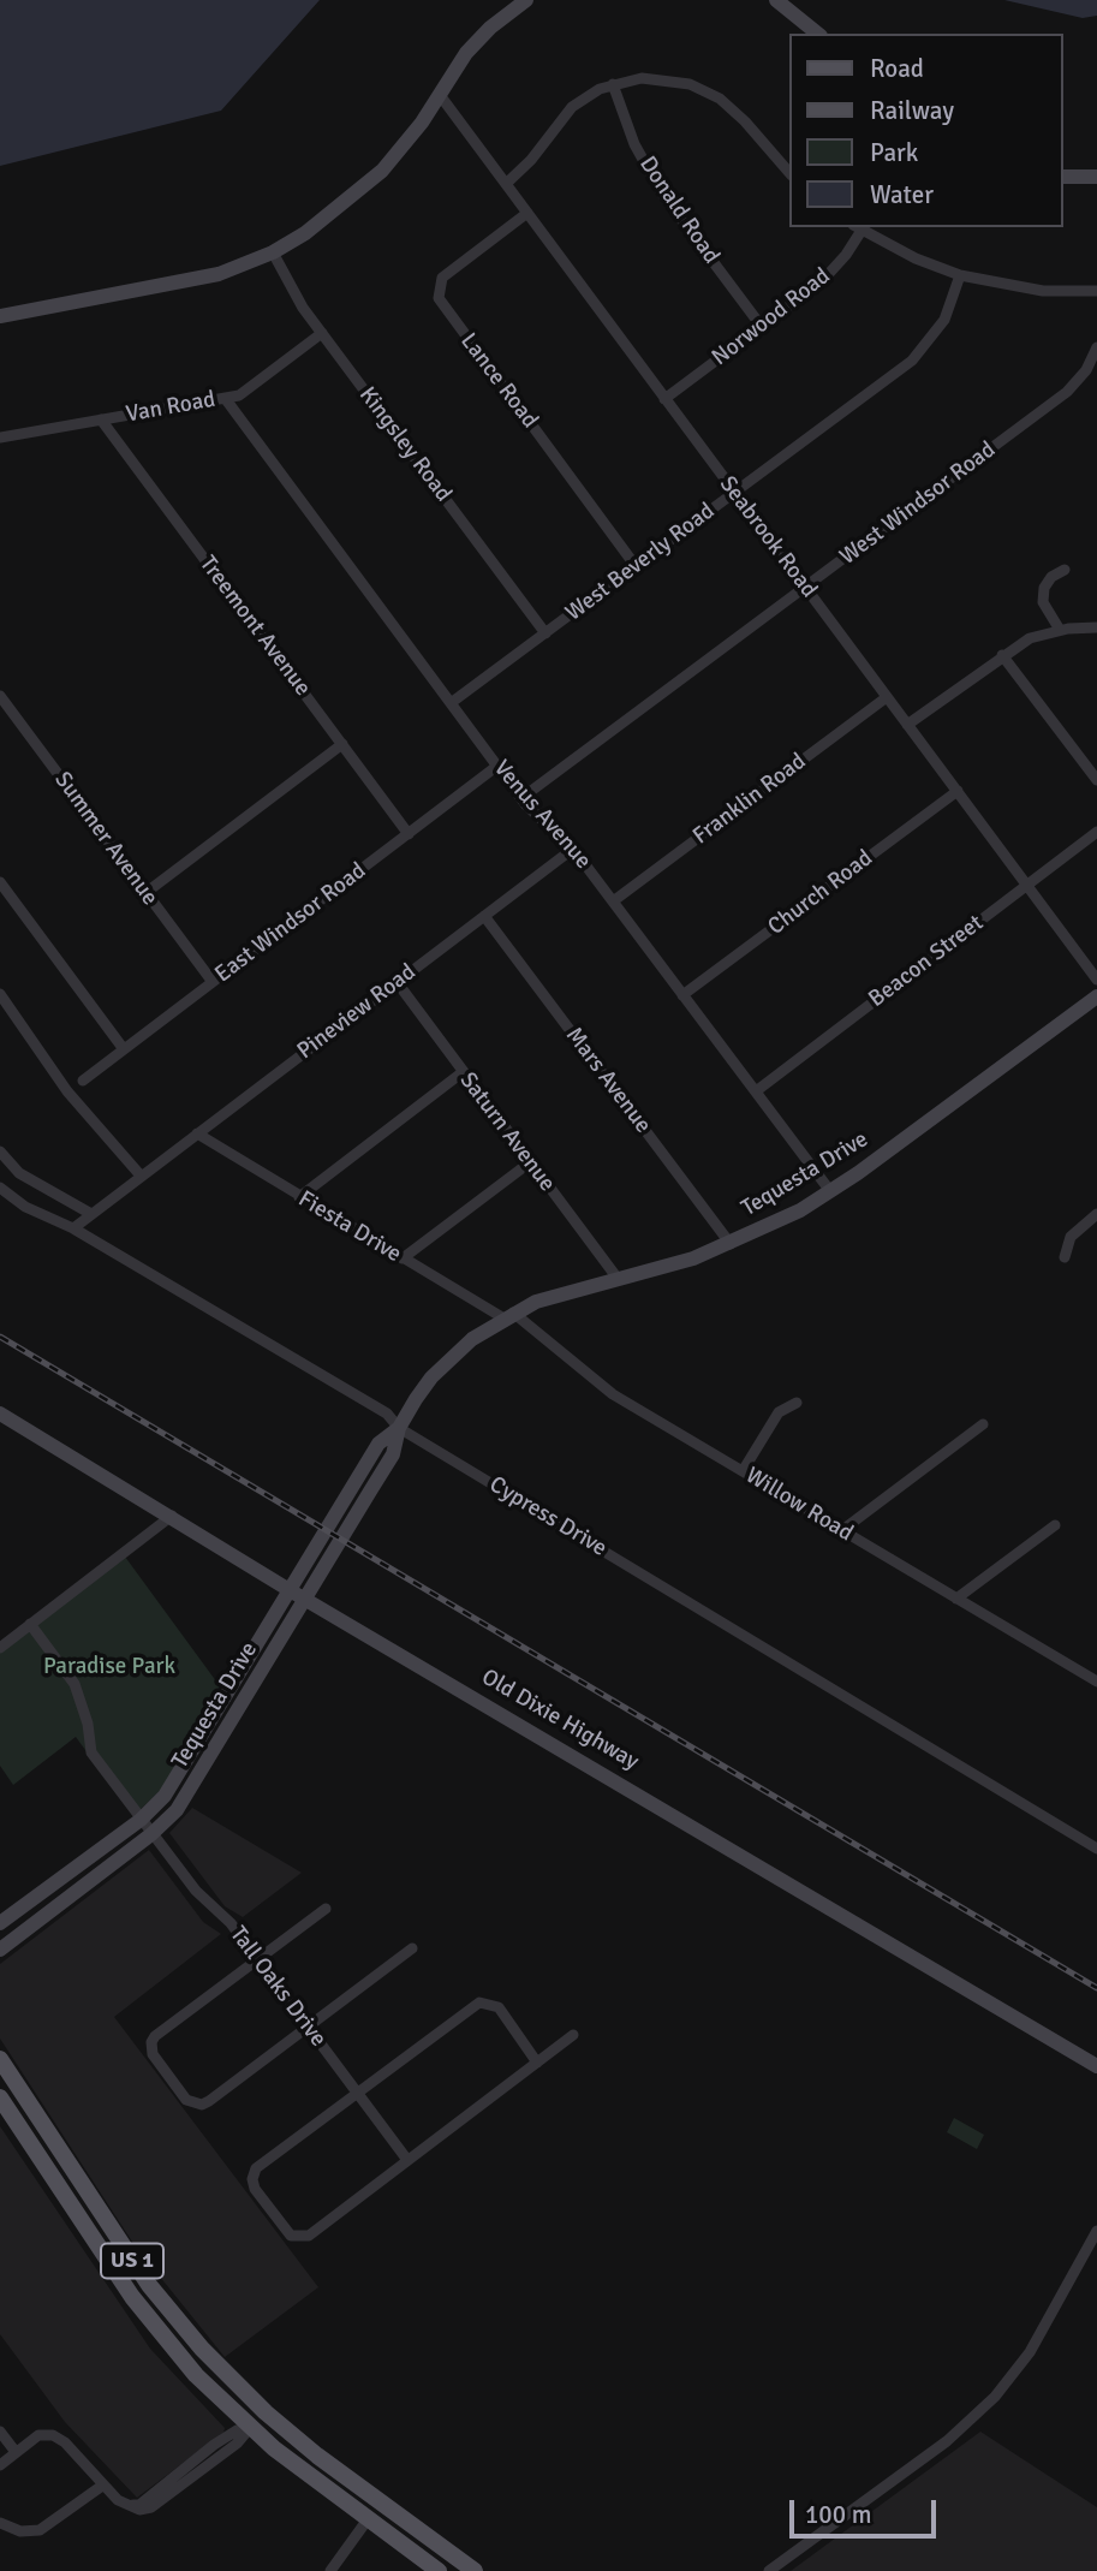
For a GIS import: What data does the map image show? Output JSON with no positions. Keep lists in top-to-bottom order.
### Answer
{
  "streets": {
    "main road": ["US 1"],
    "street": [
      "Donald Road",
      "Norwood Road",
      "Lance Road",
      "Van Road",
      "Kingsley Road",
      "West Windsor Road",
      "Seabrook Road",
      "West Beverly Road",
      "Treemont Avenue",
      "Franklin Road",
      "Venus Avenue",
      "Summer Avenue",
      "Church Road",
      "East Windsor Road",
      "Beacon Street",
      "Pineview Road",
      "Mars Avenue",
      "Saturn Avenue",
      "Tequesta Drive",
      "Fiesta Drive",
      "Willow Road",
      "Cypress Drive",
      "Old Dixie Highway",
      "Tall Oaks Drive"
    ]
  },
  "crossings": [
    ["Donald Road", "Norwood Road"],
    ["Norwood Road", "Seabrook Road"],
    ["Lance Road", "Seabrook Road"],
    ["Lance Road", "West Beverly Road"],
    ["Van Road", "Kingsley Road"],
    ["Van Road", "Treemont Avenue"],
    ["Van Road", "Venus Avenue"],
    ["Kingsley Road", "West Beverly Road"],
    ["West Windsor Road", "Seabrook Road"],
    ["West Windsor Road", "Venus Avenue"],
    ["Seabrook Road", "West Beverly Road"],
    ["Seabrook Road", "Franklin Road"],
    ["Seabrook Road", "Church Road"],
    ["Seabrook Road", "Beacon Street"],
    ["West Beverly Road", "Venus Avenue"],
    ["Treemont Avenue", "East Windsor Road"],
    ["Franklin Road", "Venus Avenue"],
    ["Venus Avenue", "Church Road"],
    ["Venus Avenue", "East Windsor Road"],
    ["Venus Avenue", "Beacon Street"],
    ["Venus Avenue", "Pineview Road"],
    ["Venus Avenue", "Tequesta Drive"],
    ["Summer Avenue", "East Windsor Road"],
    ["Pineview Road", "Mars Avenue"],
    ["Pineview Road", "Saturn Avenue"],
    ["Pineview Road", "Fiesta Drive"],
    ["Pineview Road", "Cypress Drive"],
    ["Mars Avenue", "Tequesta Drive"],
    ["Saturn Avenue", "Tequesta Drive"],
    ["Tequesta Drive", "Fiesta Drive"],
    ["Tequesta Drive", "Willow Road"],
    ["Tequesta Drive", "Cypress Drive"],
    ["Tequesta Drive", "Old Dixie Highway"],
    ["Tequesta Drive", "Tall Oaks Drive"],
    ["Fiesta Drive", "Willow Road"]
  ],
  "parks": ["Paradise Park"],
  "legend": [
    "Road",
    "Railway",
    "Park",
    "Water"
  ],
  "scale_bar": "100 m"
}
